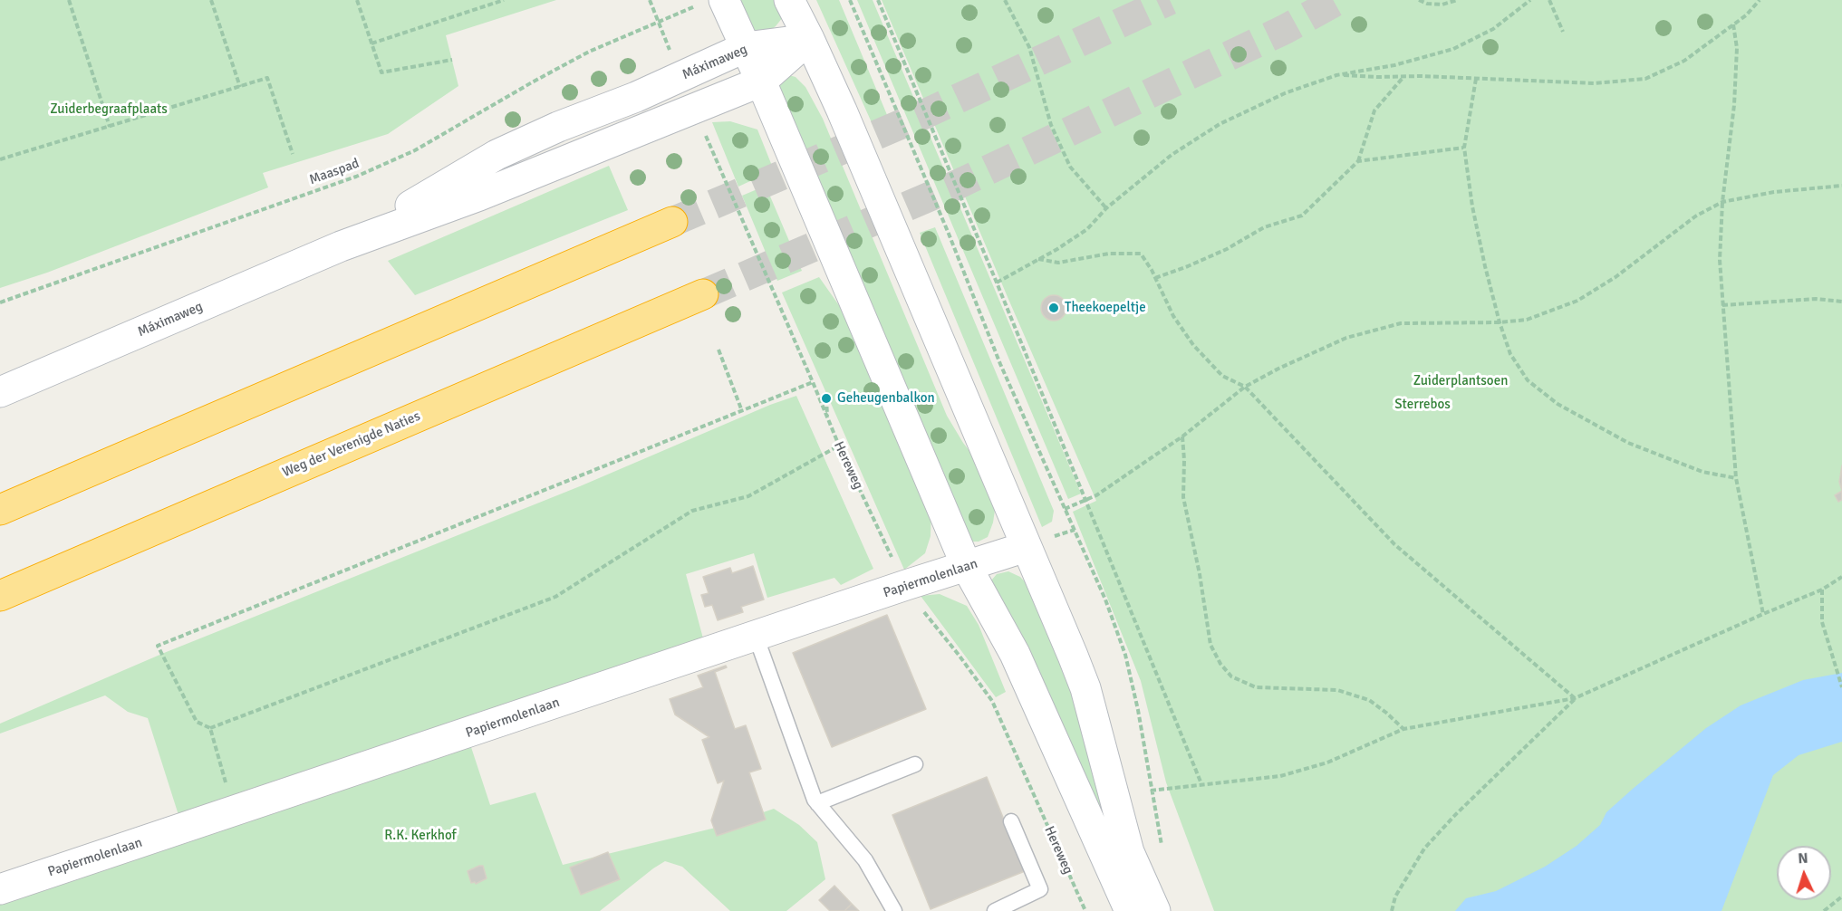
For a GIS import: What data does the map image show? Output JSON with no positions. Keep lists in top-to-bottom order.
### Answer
{
  "streets": {
    "highway": ["Weg der Verenigde Naties"],
    "main road": ["Máximaweg", "Papiermolenlaan"],
    "path": ["Maaspad", "Hereweg"]
  },
  "crossings": [
    ["Máximaweg", "Hereweg"],
    ["Hereweg", "Papiermolenlaan"]
  ],
  "parks": [
    "Zuiderbegraafplaats",
    "Zuiderplantsoen",
    "Sterrebos",
    "R.K. Kerkhof"
  ],
  "places": ["Theekoepeltje", "Geheugenbalkon"],
  "north": "top"
}
